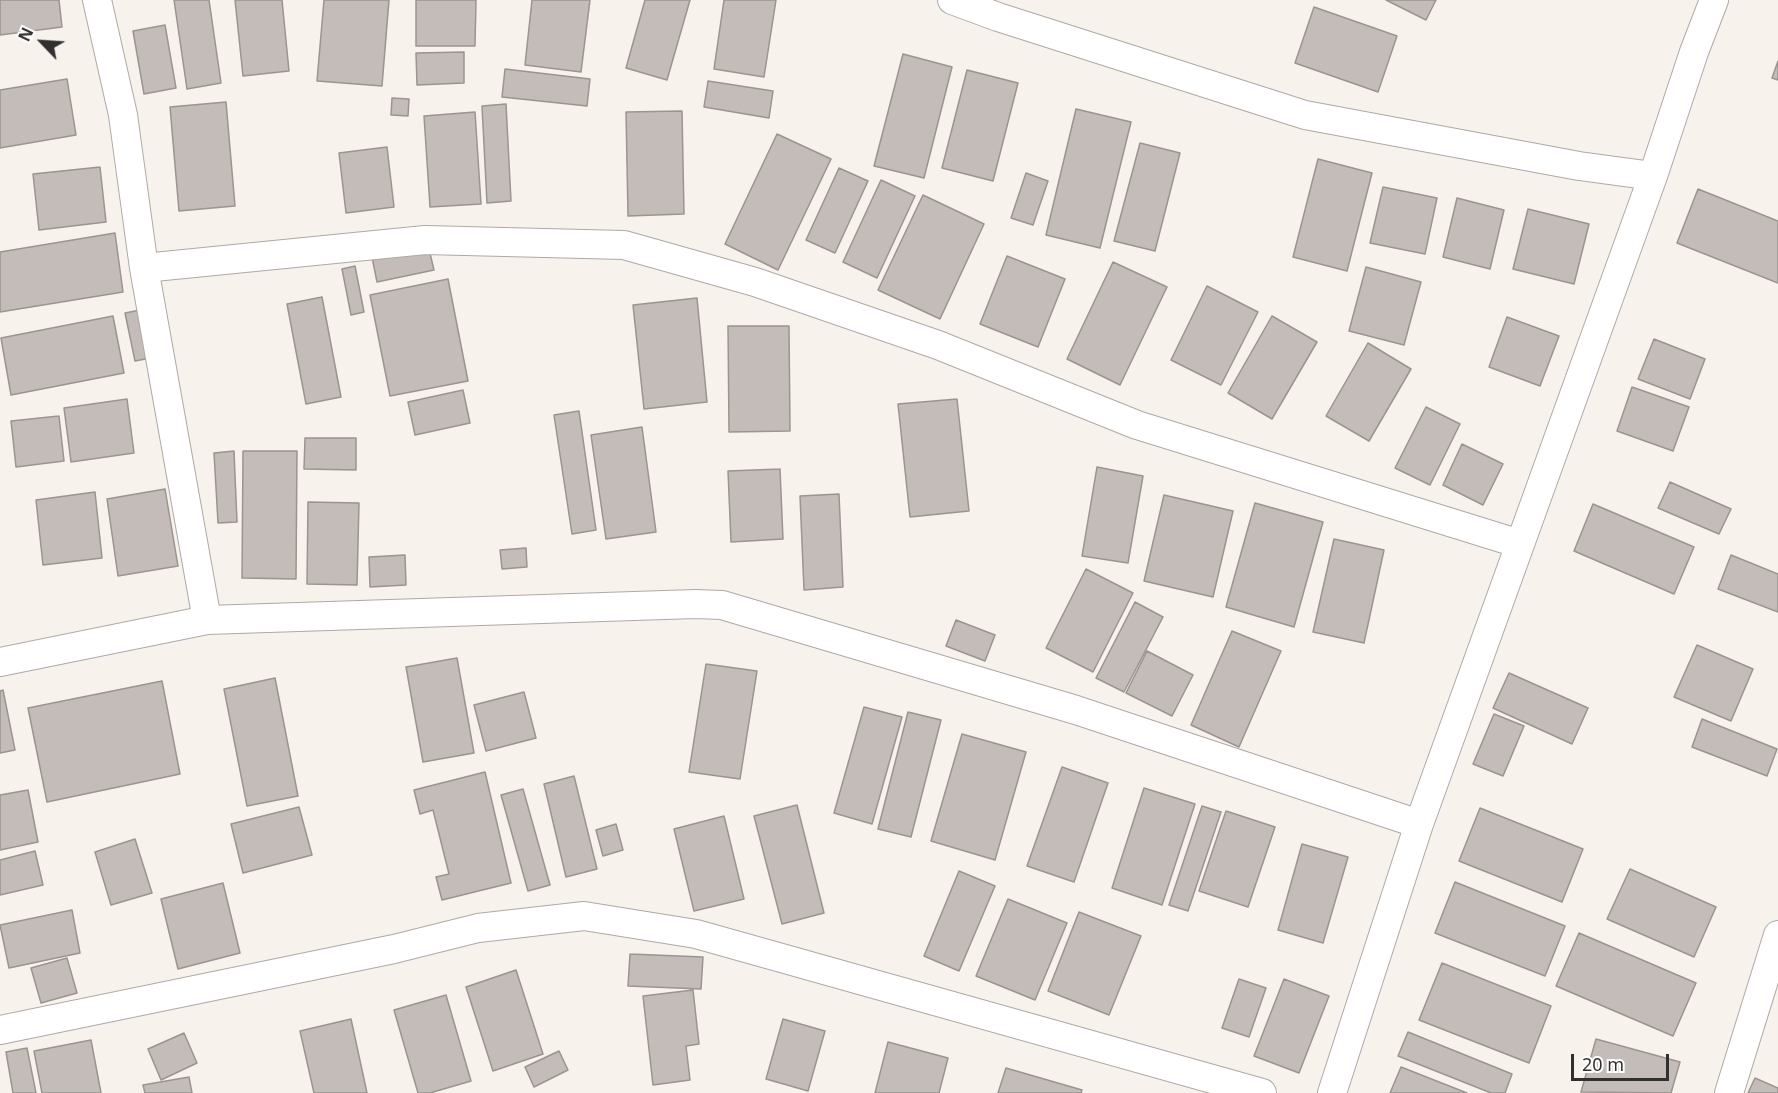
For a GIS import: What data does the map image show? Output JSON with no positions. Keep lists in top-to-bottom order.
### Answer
{
  "scale_bar": "20 m",
  "north": "top left"
}
